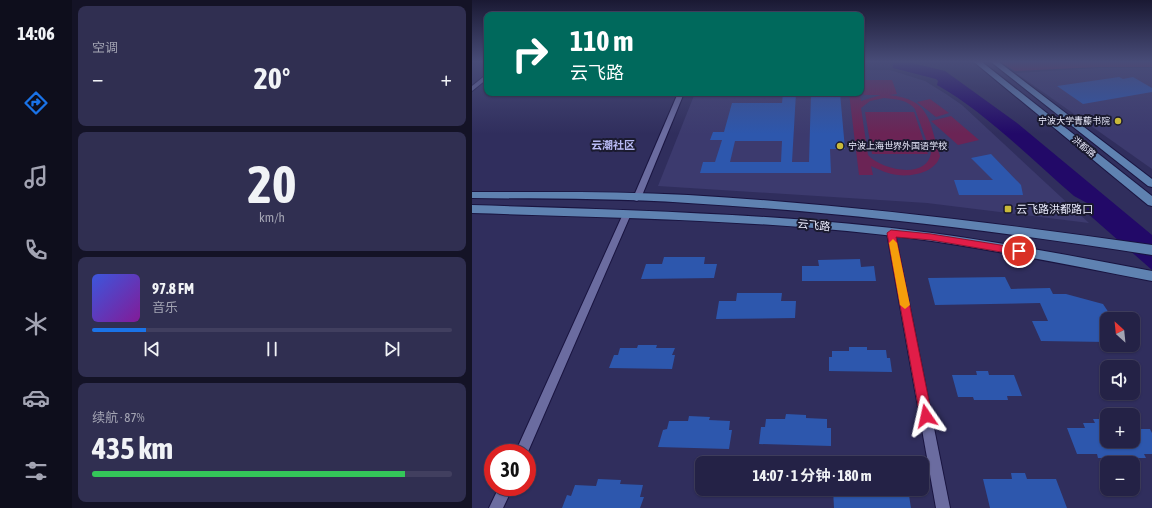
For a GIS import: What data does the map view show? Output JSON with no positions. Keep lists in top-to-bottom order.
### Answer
{
  "streets": {
    "main road": ["洪都路", "云飞路"]
  },
  "districts": ["云潮社区"],
  "places": {
    "other": ["宁波大学青藤书院", "宁波上海世界外国语学校"],
    "transit": ["云飞路洪都路口"]
  },
  "north": "top left",
  "page": {
    "tabs": "14:06",
    "tile": [
      "空调",
      ["20", "km/h"],
      ["续航 · 87%", "435 km"]
    ],
    "turn": ["110 m", "云飞路"],
    "heat": ["−", "20°", "+"],
    "song": ["97.8 FM", "音乐"],
    "map_buttons": ["+", "−"],
    "limit": "30",
    "trip": "14:07 · 1 分钟 · 180 m"
  }
}
